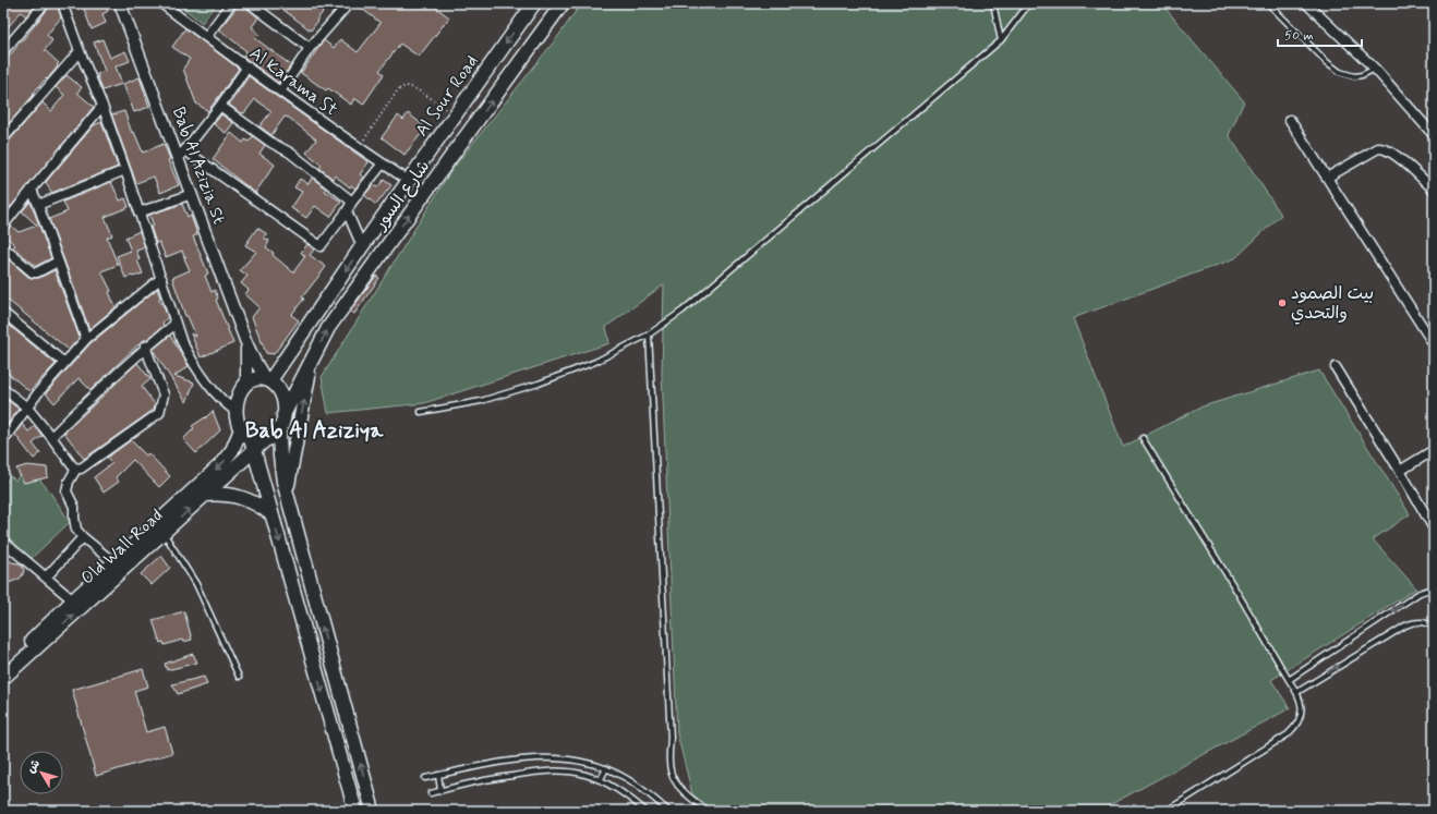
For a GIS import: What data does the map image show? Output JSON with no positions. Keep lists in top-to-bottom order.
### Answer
{
  "streets": {
    "main road": ["Al Sour Road", "شارع السور", "Old Wall Road"],
    "street": ["Al Karama St", "Bab Al Azizia St"]
  },
  "crossings": [
    ["Al Karama St", "Al Sour Road"],
    ["Al Sour Road", "Bab Al Azizia St"],
    ["Al Sour Road", "شارع السور"],
    ["Al Sour Road", "Old Wall Road"],
    ["Bab Al Azizia St", "شارع السور"],
    ["Bab Al Azizia St", "Old Wall Road"],
    ["شارع السور", "Old Wall Road"]
  ],
  "one_way": ["Al Sour Road", "شارع السور"],
  "districts": ["Bab Al Aziziya"],
  "places": ["بيت الصمود والتحدي"],
  "scale_bar": "50 m",
  "north": "top left"
}
